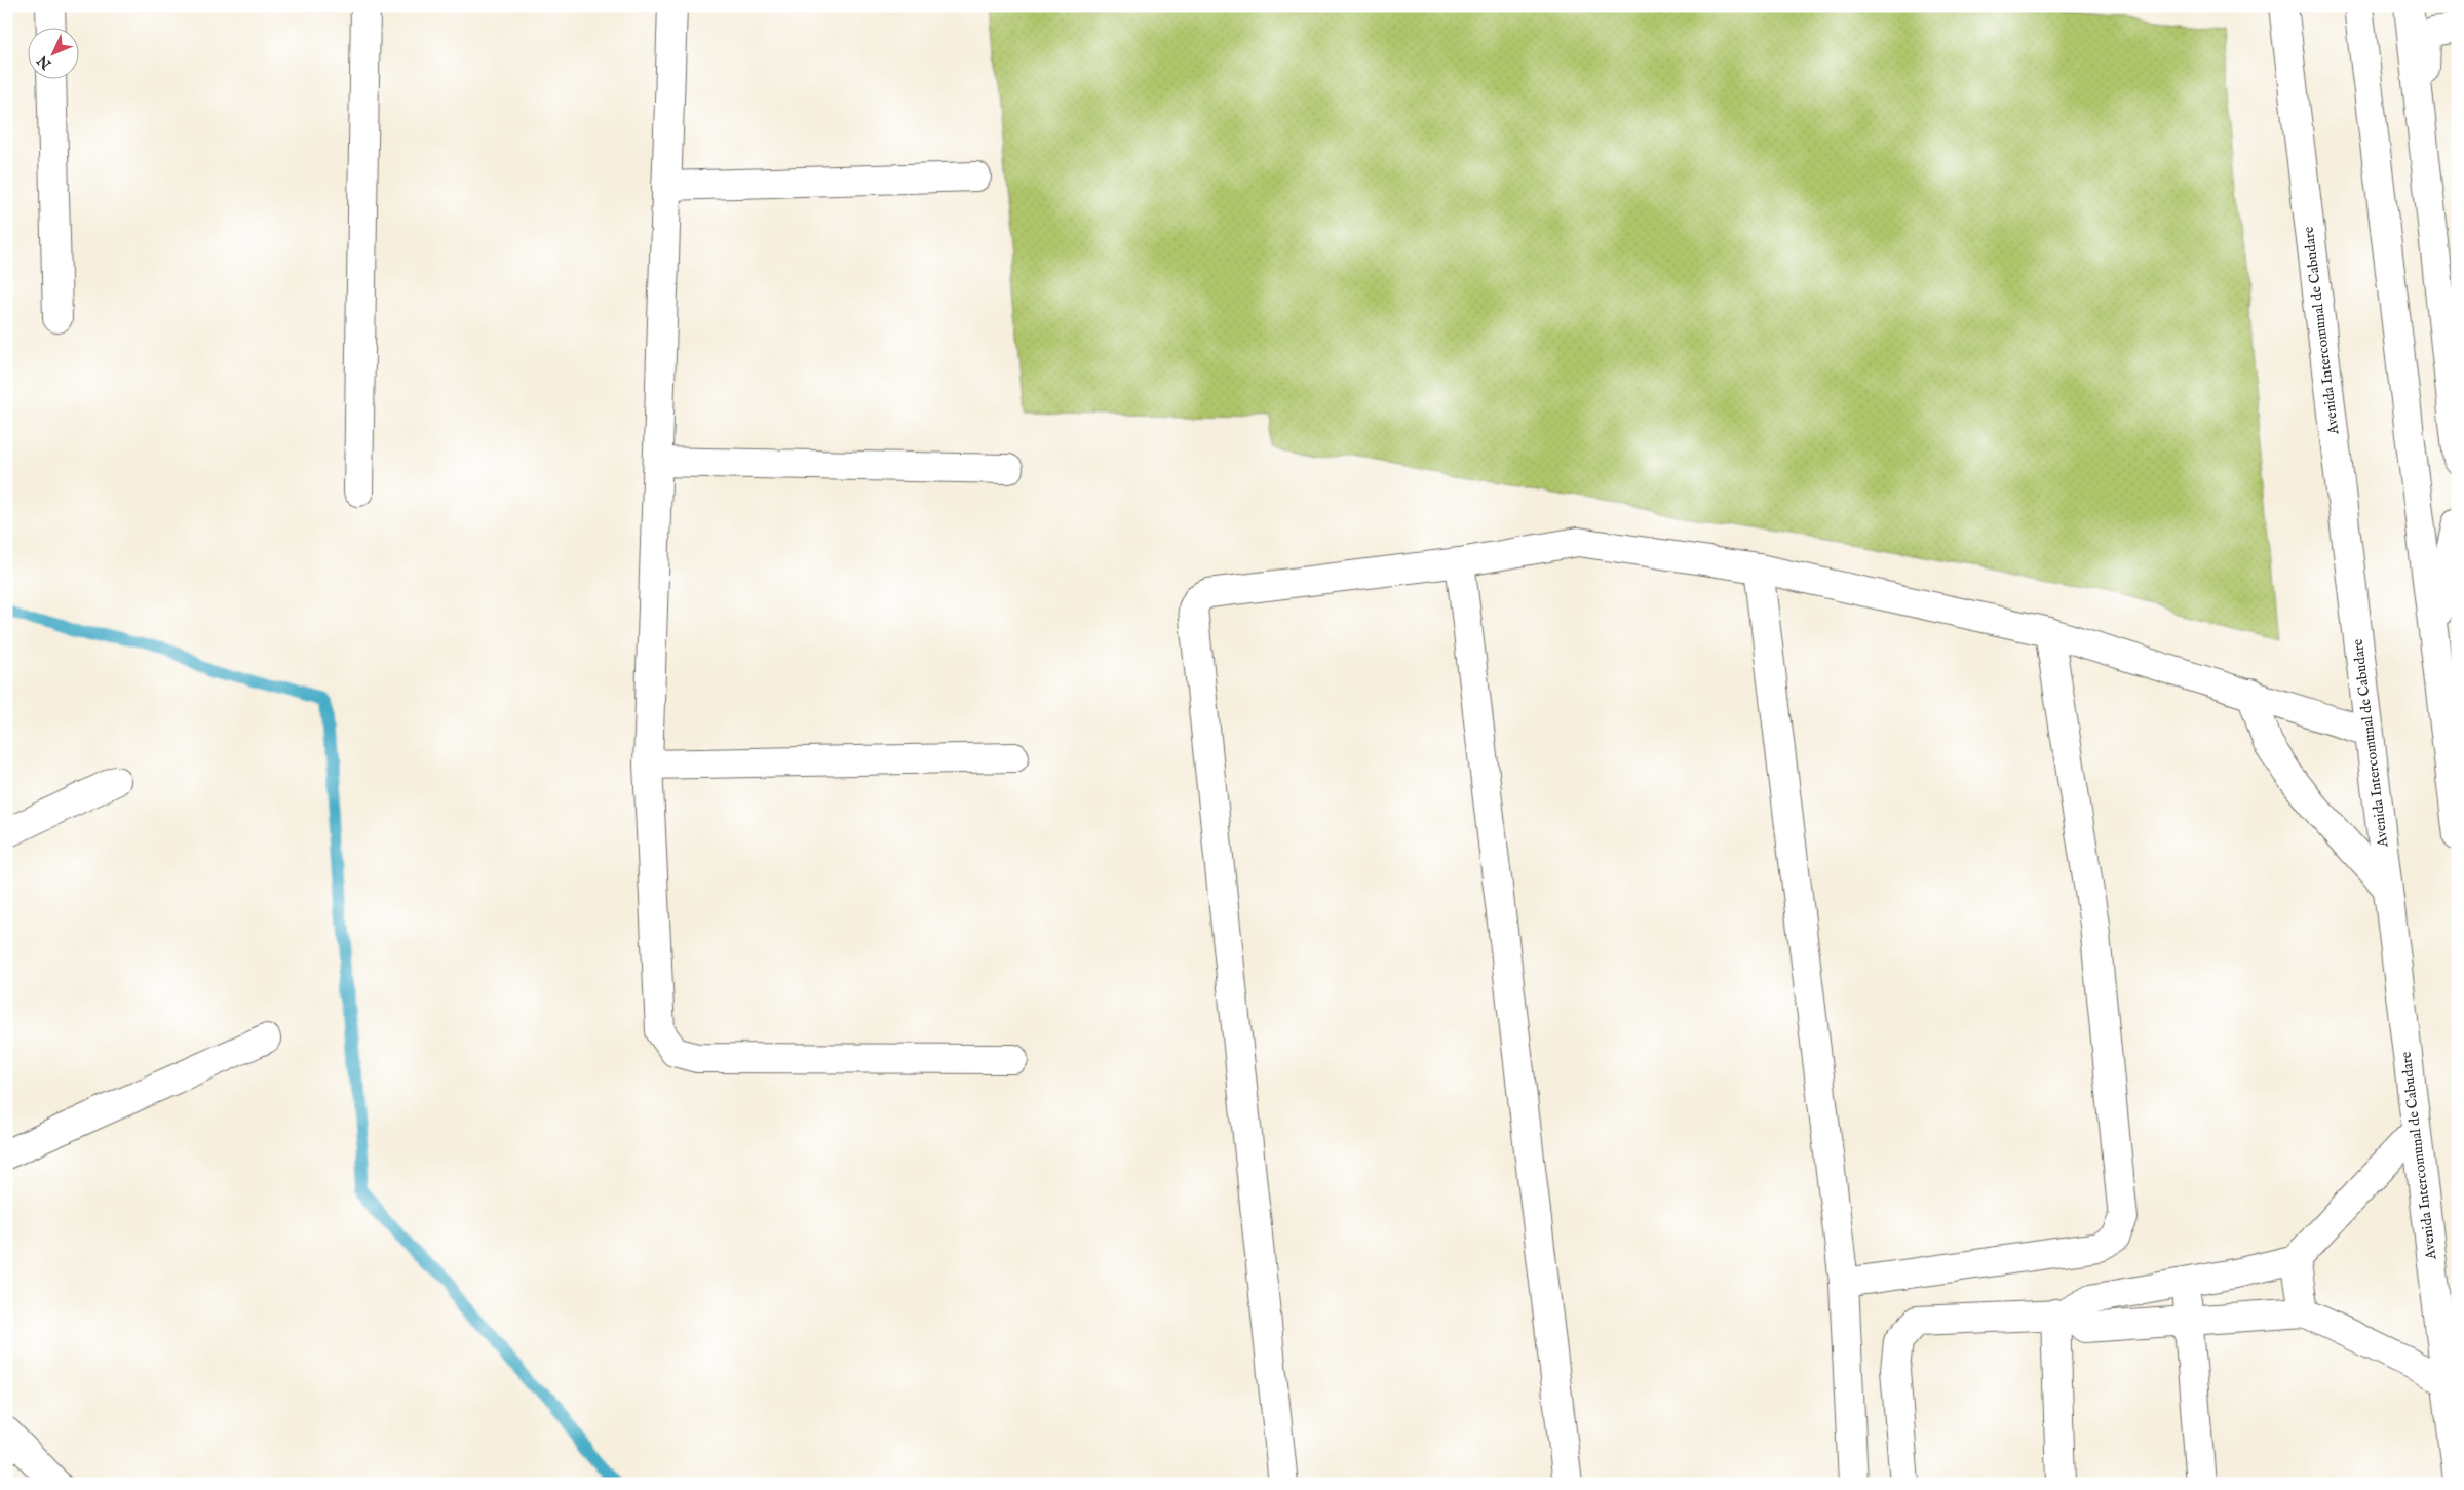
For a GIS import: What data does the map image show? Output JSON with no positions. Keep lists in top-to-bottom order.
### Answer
{
  "streets": {
    "main road": ["Avenida Intercomunal de Cabudare"]
  },
  "north": "bottom left"
}
